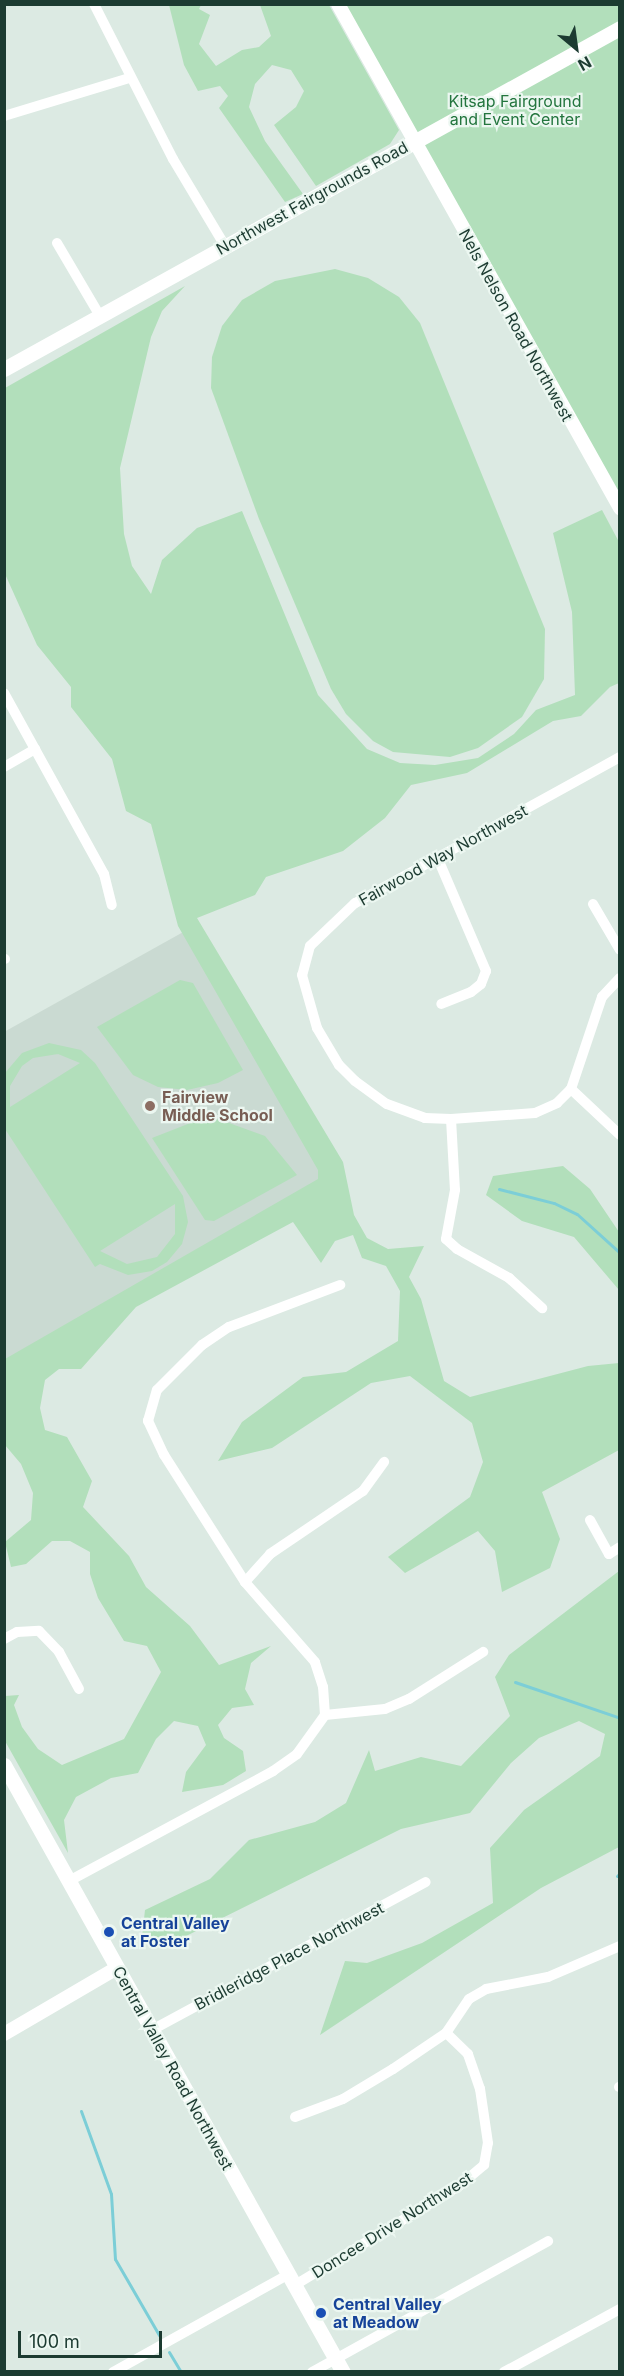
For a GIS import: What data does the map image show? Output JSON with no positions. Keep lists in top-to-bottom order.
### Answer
{
  "streets": {
    "main road": ["Northwest Fairgrounds Road", "Central Valley Road Northwest"],
    "street": [
      "Nels Nelson Road Northwest",
      "Fairwood Way Northwest",
      "Bridleridge Place Northwest",
      "Doncee Drive Northwest"
    ]
  },
  "crossings": [
    ["Northwest Fairgrounds Road", "Nels Nelson Road Northwest"],
    ["Bridleridge Place Northwest", "Central Valley Road Northwest"],
    ["Central Valley Road Northwest", "Doncee Drive Northwest"]
  ],
  "parks": ["Kitsap Fairground and Event Center"],
  "places": ["Fairview Middle School", "Central Valley at Foster", "Central Valley at Meadow"],
  "scale_bar": "100 m",
  "north": "bottom right"
}
